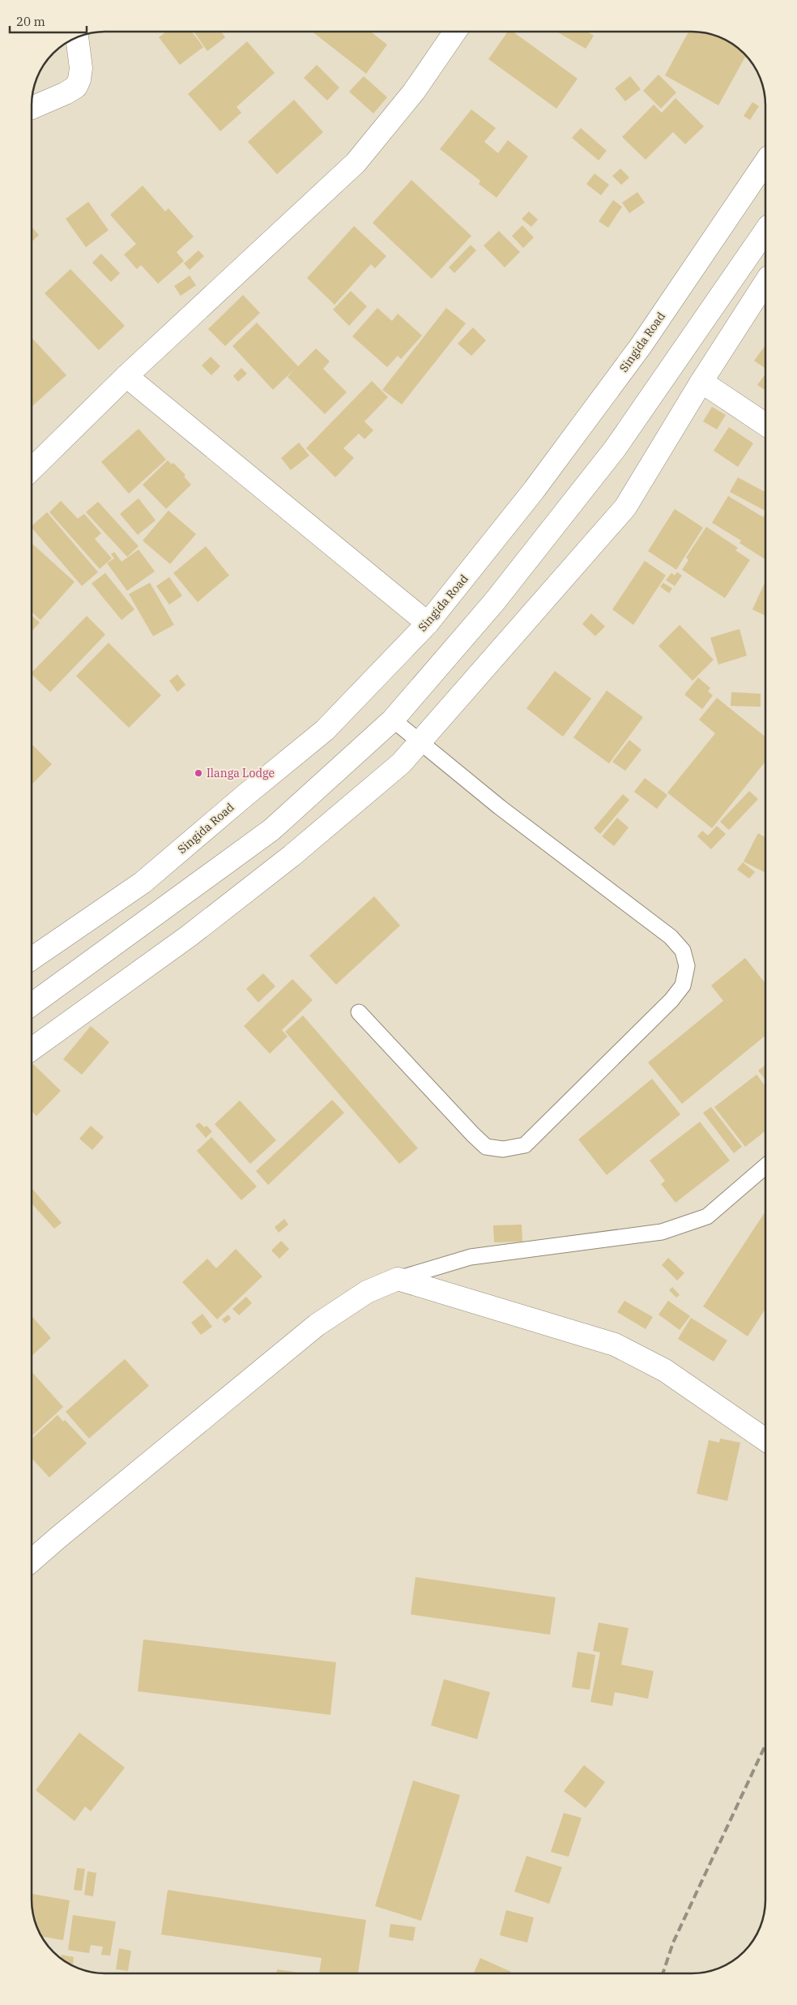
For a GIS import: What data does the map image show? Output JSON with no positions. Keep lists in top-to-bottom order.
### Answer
{
  "streets": {
    "main road": ["Singida Road"]
  },
  "places": ["Ilanga Lodge"],
  "scale_bar": "20 m"
}
